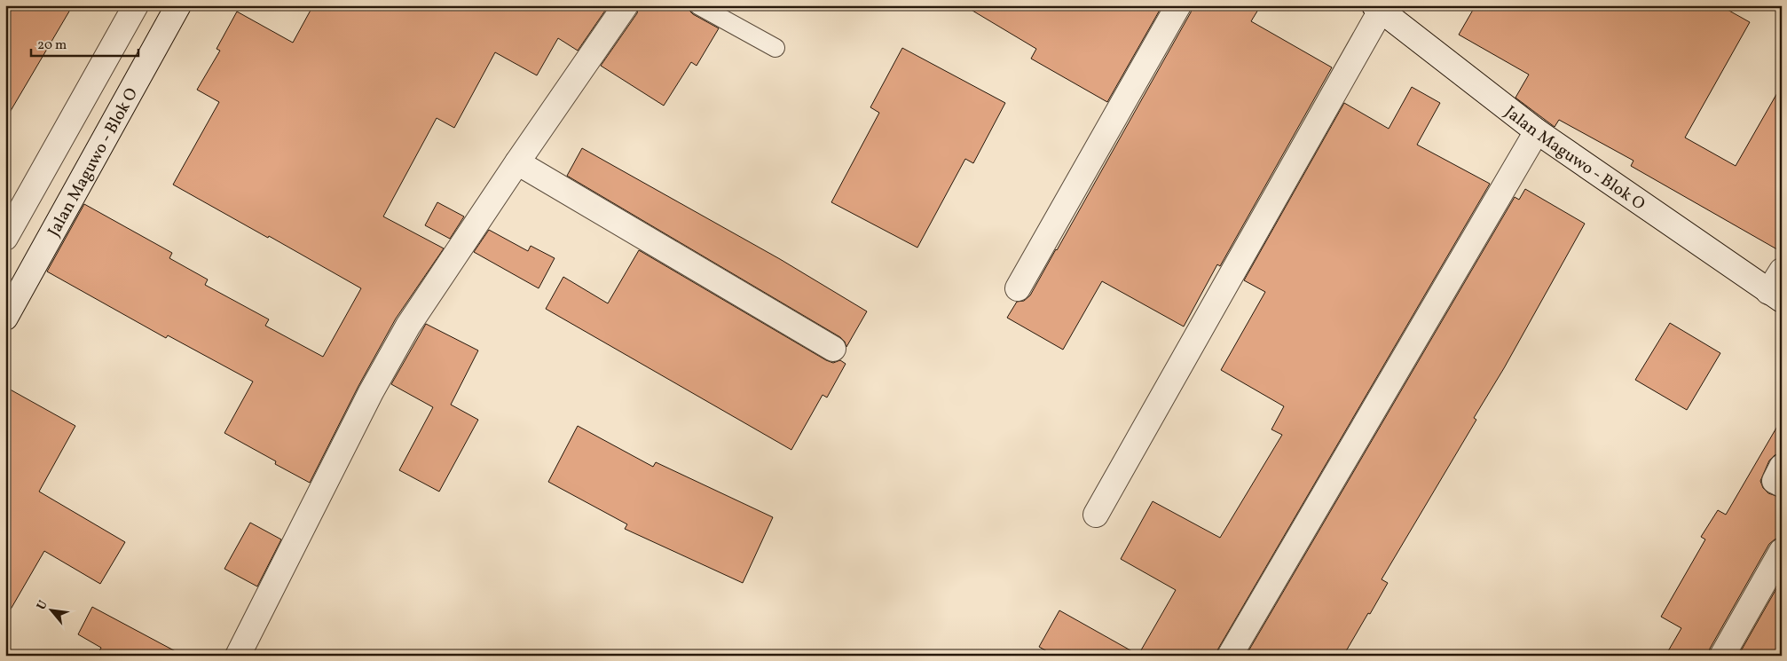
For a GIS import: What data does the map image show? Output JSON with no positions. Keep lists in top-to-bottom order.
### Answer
{
  "streets": {
    "street": ["Jalan Maguwo - Blok O"]
  },
  "scale_bar": "20 m",
  "north": "top left"
}
